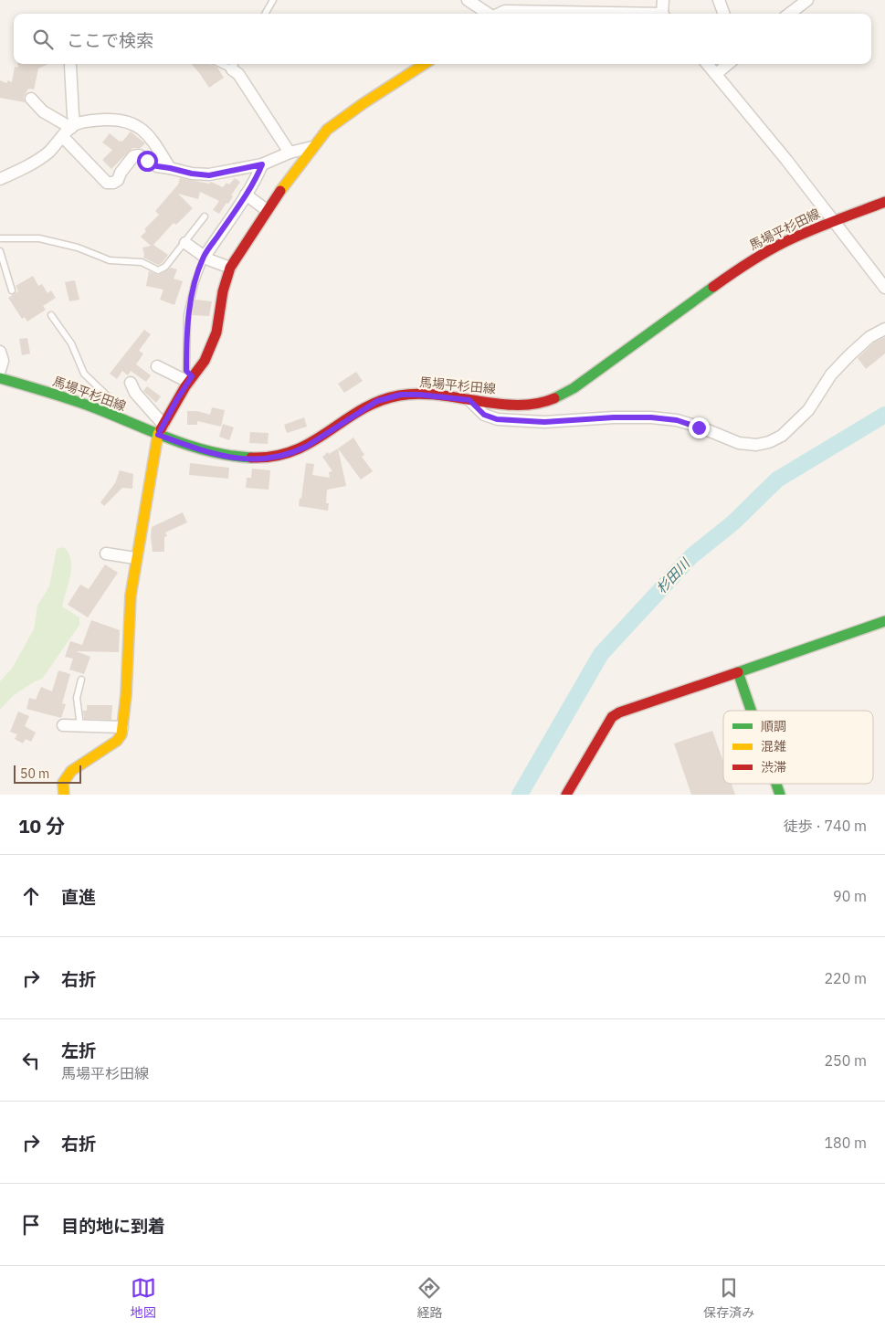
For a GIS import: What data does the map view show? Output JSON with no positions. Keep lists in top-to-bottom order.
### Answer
{
  "streets": {
    "street": ["馬場平杉田線"]
  },
  "water": ["杉田川"],
  "legend": ["順調", "混雑", "渋滞"],
  "scale_bar": "50 m",
  "page": {
    "search": "ここで検索",
    "scale": "50 m",
    "heading": ["10 分", "徒歩 · 740 m"],
    "list": [
      ["直進", "90 m"],
      ["右折", "220 m"],
      ["左折", "馬場平杉田線", "250 m"],
      ["右折", "180 m"],
      "目的地に到着"
    ],
    "nav": ["地図", "経路", "保存済み"]
  }
}
